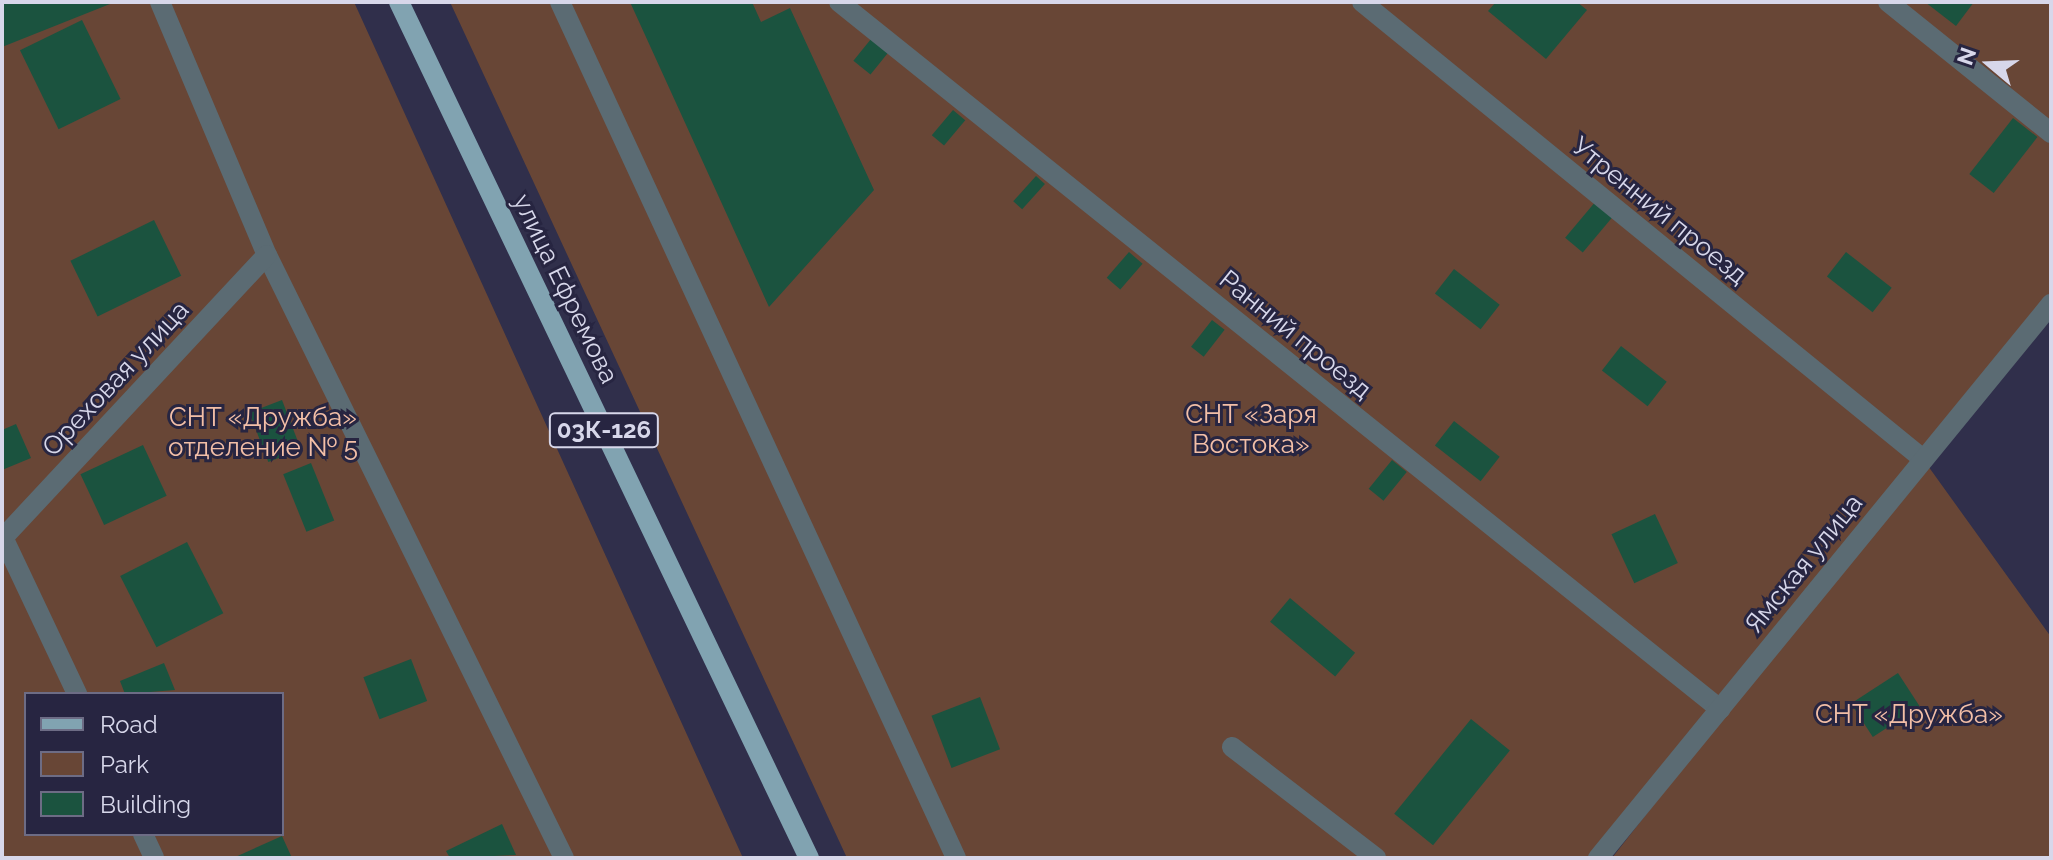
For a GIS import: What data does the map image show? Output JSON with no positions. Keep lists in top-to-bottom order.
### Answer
{
  "streets": {
    "main road": ["улица Ефремова", "03К-126"],
    "street": [
      "Утренний проезд",
      "Ранний проезд",
      "Ореховая улица",
      "Ямская улица"
    ]
  },
  "crossings": [
    ["Утренний проезд", "Ямская улица"],
    ["Ранний проезд", "Ямская улица"]
  ],
  "parks": ["СНТ «Заря Востока»", "СНТ «Дружба» отделение № 5", "СНТ «Дружба»"],
  "legend": ["Road", "Park", "Building"],
  "north": "left"
}
